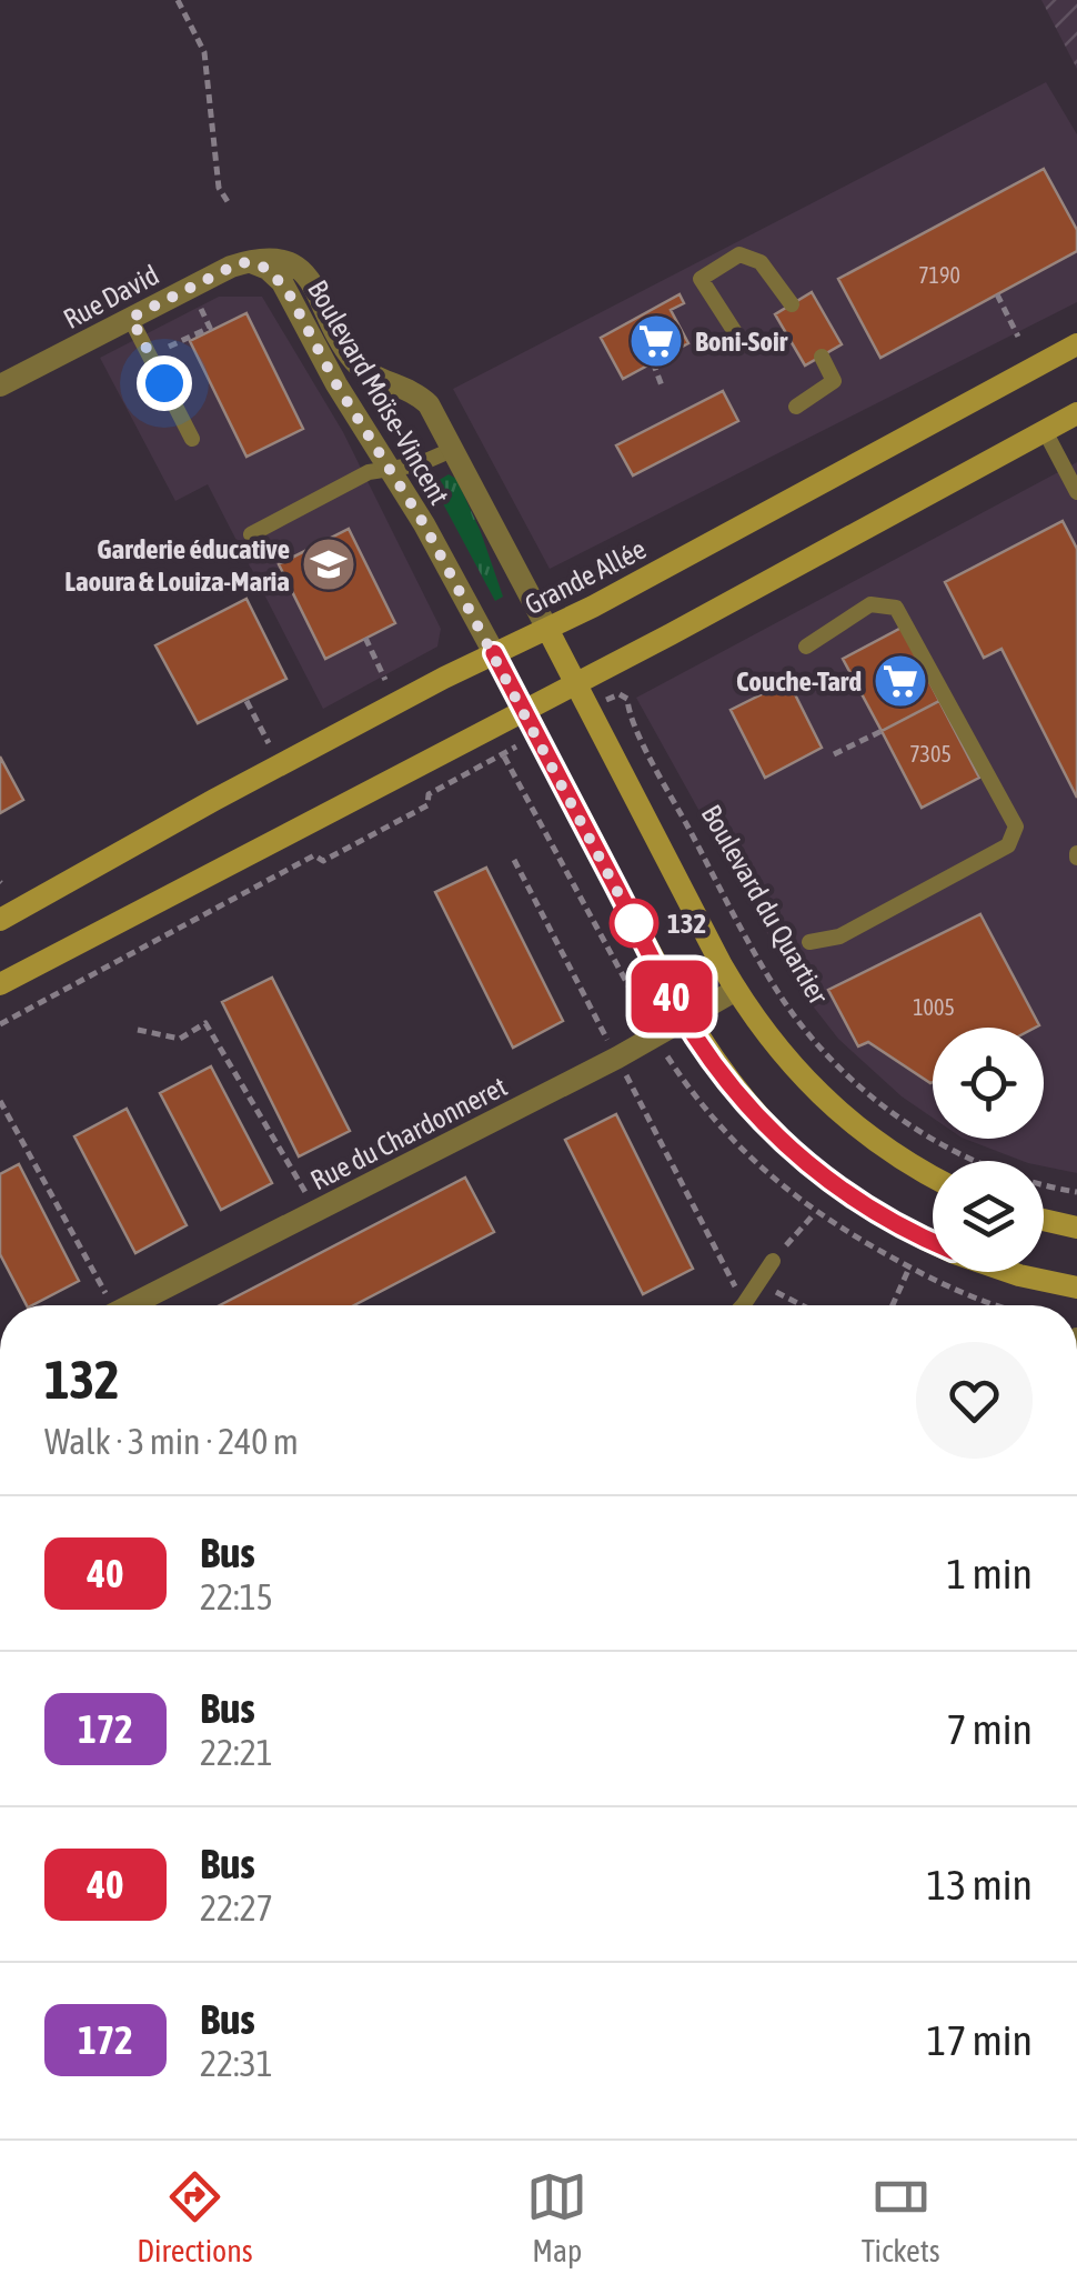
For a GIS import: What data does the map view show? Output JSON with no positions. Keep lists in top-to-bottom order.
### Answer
{
  "streets": {
    "main road": ["Grande Allée"],
    "street": ["Rue David", "Boulevard Moïse-Vincent", "Rue du Chardonneret"],
    "path": ["Boulevard du Quartier"]
  },
  "crossings": [
    ["Rue David", "Boulevard Moïse-Vincent"],
    ["Boulevard Moïse-Vincent", "Grande Allée"]
  ],
  "places": {
    "supermarket": ["Boni-Soir", "Couche-Tard"],
    "school or university": ["Garderie éducative Laoura & Louiza-Maria"],
    "other": ["132"]
  },
  "lines": ["bus line 40"],
  "house_numbers": ["7190", "7305", "1005"],
  "page": {
    "on_map": "40",
    "heading": ["132", "Walk · 3 min · 240 m"],
    "list": [
      {
        "mark": "40",
        "name": "Bus",
        "note": "22:15",
        "value": "1 min"
      },
      {
        "mark": "172",
        "name": "Bus",
        "note": "22:21",
        "value": "7 min"
      },
      {
        "mark": "40",
        "name": "Bus",
        "note": "22:27",
        "value": "13 min"
      },
      {
        "mark": "172",
        "name": "Bus",
        "note": "22:31",
        "value": "17 min"
      }
    ],
    "tabs": ["Directions", "Map", "Tickets"]
  }
}
